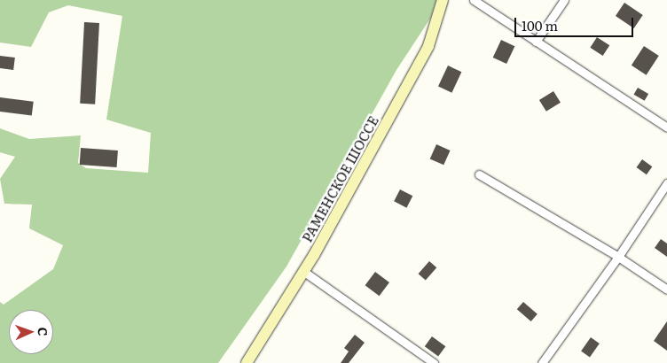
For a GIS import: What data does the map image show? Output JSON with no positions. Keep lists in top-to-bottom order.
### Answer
{
  "streets": {
    "main road": ["РАМЕНСКОЕ ШОССЕ"]
  },
  "scale_bar": "100 m",
  "north": "right"
}
